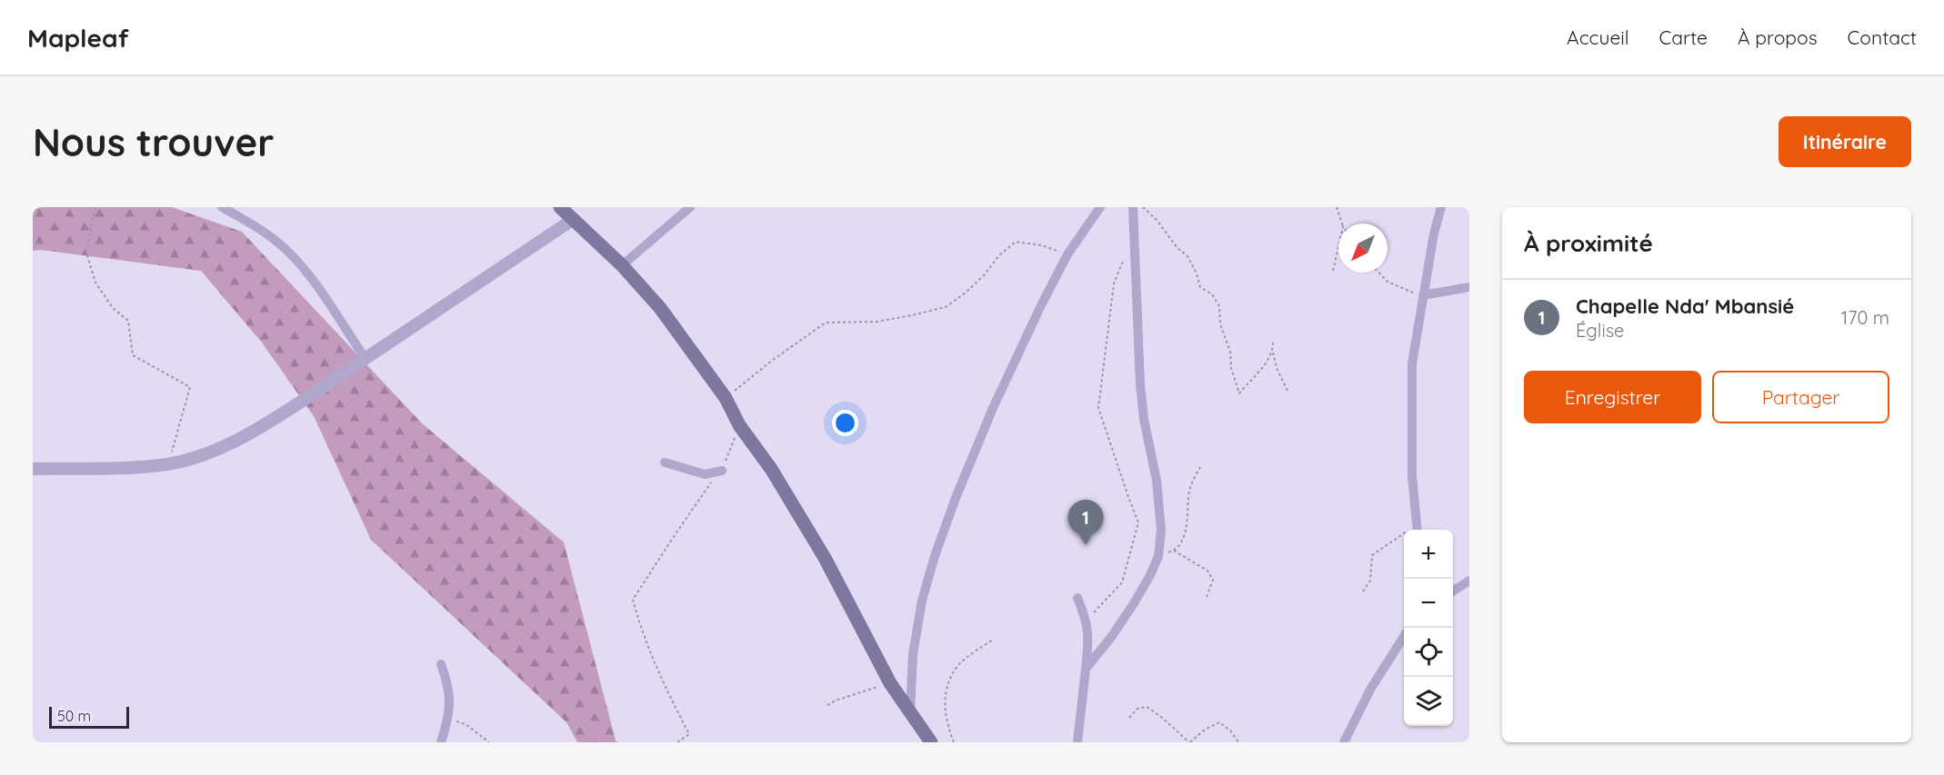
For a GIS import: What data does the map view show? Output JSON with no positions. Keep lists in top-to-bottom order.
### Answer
{
  "scale_bar": "50 m",
  "north": "bottom left",
  "page": {
    "header": "Mapleaf",
    "nav": [
      "Accueil",
      "Carte",
      "À propos",
      "Contact"
    ],
    "buttons": [
      "Itinéraire",
      ["Enregistrer", "Partager"]
    ],
    "title": "Nous trouver",
    "heading": "À proximité",
    "list": [
      {
        "mark": "1",
        "name": "Chapelle Nda' Mbansié",
        "note": "Église",
        "value": "170 m"
      }
    ],
    "pins": "1",
    "map_buttons": ["+", "−"],
    "scale": "50 m"
  }
}
